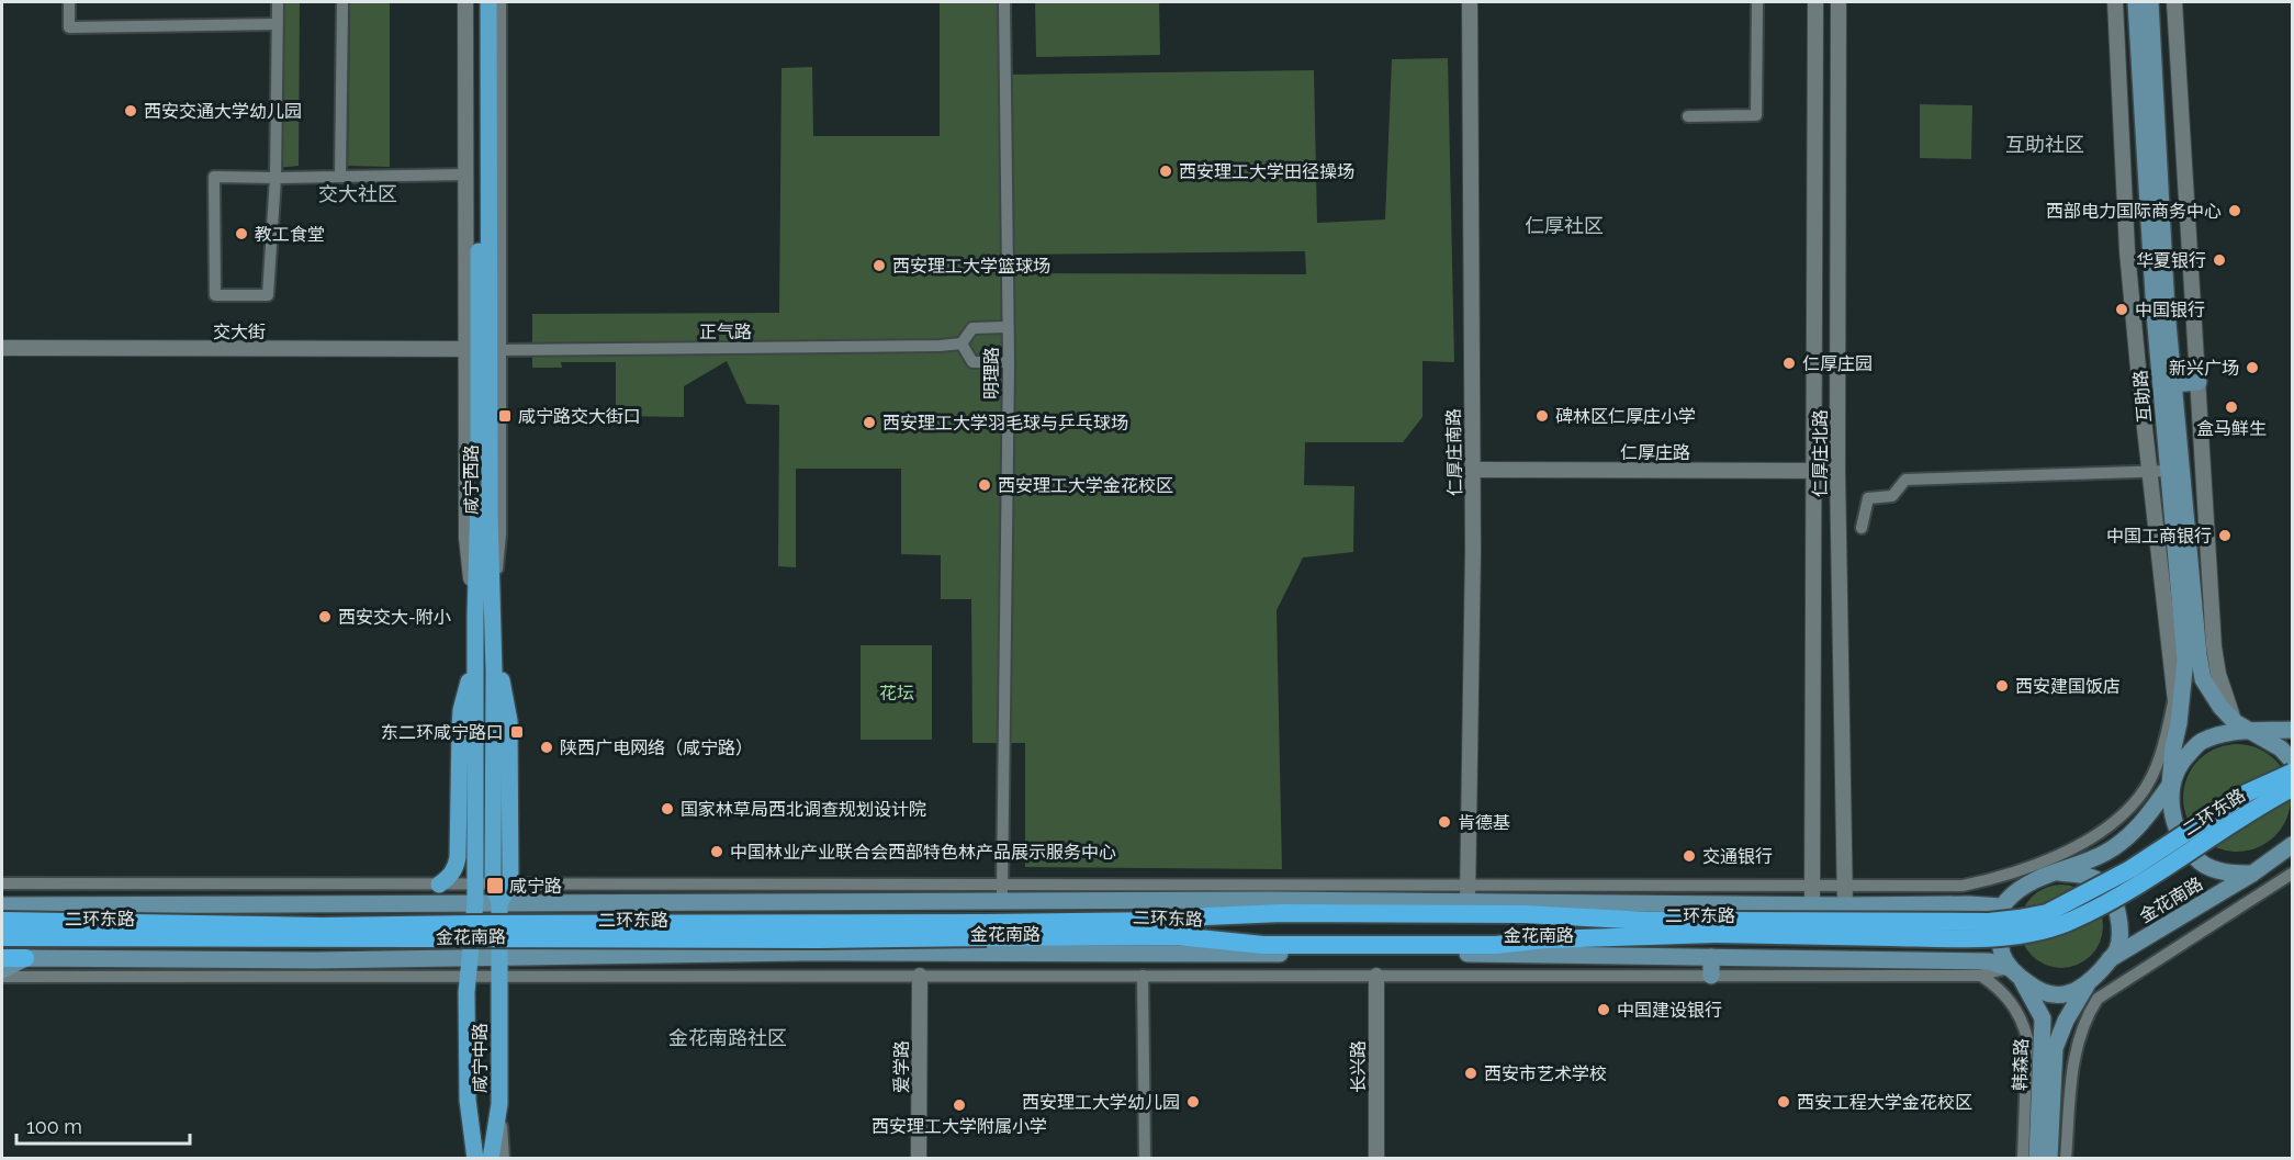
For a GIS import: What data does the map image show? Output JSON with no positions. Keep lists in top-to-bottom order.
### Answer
{
  "streets": {
    "highway": ["二环东路"],
    "main road": [
      "互助路",
      "咸宁西路",
      "金花南路",
      "咸宁中路",
      "韩森路"
    ],
    "street": [
      "交大街",
      "正气路",
      "明理路",
      "仁厚庄南路",
      "仁厚庄路",
      "仁厚庄北路",
      "爱学路",
      "长兴路"
    ]
  },
  "crossings": [
    ["交大街", "正气路"],
    ["交大街", "咸宁西路"],
    ["正气路", "咸宁西路"],
    ["明理路", "金花南路"],
    ["互助路", "金花南路"],
    ["仁厚庄南路", "仁厚庄路"],
    ["仁厚庄南路", "金花南路"],
    ["仁厚庄路", "仁厚庄北路"],
    ["仁厚庄北路", "金花南路"],
    ["咸宁西路", "金花南路"],
    ["咸宁西路", "咸宁中路"],
    ["金花南路", "咸宁中路"],
    ["金花南路", "韩森路"]
  ],
  "districts": [
    "互助社区",
    "交大社区",
    "仁厚社区",
    "金花南路社区"
  ],
  "parks": ["花坛"],
  "places": {
    "other": [
      "西安交通大学幼儿园",
      "西安理工大学田径操场",
      "西部电力国际商务中心",
      "教工食堂",
      "华夏银行",
      "西安理工大学篮球场",
      "中国银行",
      "仁厚庄园",
      "新兴广场",
      "盒马鲜生",
      "碑林区仁厚庄小学",
      "西安理工大学羽毛球与乒乓球场",
      "西安理工大学金花校区",
      "中国工商银行",
      "西安交大-附小",
      "西安建国饭店",
      "陕西广电网络（咸宁路）",
      "国家林草局西北调查规划设计院",
      "肯德基",
      "中国林业产业联合会西部特色林产品展示服务中心",
      "交通银行",
      "中国建设银行",
      "西安市艺术学校",
      "西安理工大学幼儿园",
      "西安工程大学金花校区",
      "西安理工大学附属小学"
    ],
    "transit": ["咸宁路交大街口", "东二环咸宁路口", "咸宁路"]
  },
  "scale_bar": "100 m"
}
